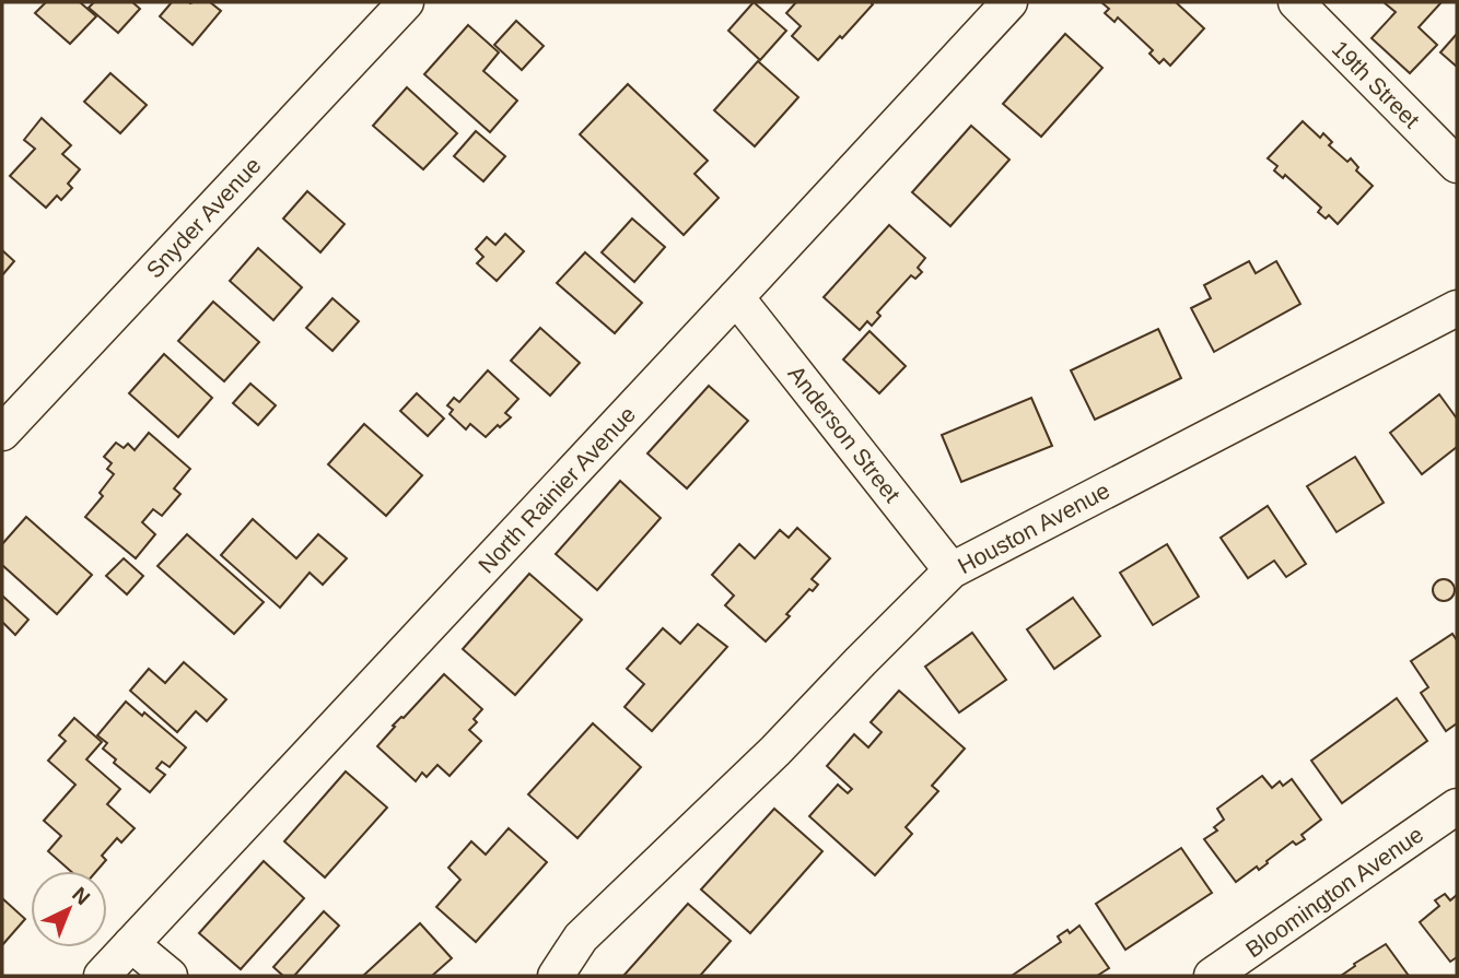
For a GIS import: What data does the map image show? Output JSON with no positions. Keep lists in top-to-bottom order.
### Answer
{
  "streets": {
    "street": [
      "19th Street",
      "Snyder Avenue",
      "Anderson Street",
      "North Rainier Avenue",
      "Houston Avenue",
      "Bloomington Avenue"
    ]
  },
  "crossings": [
    ["Anderson Street", "North Rainier Avenue"],
    ["Anderson Street", "Houston Avenue"]
  ],
  "north": "top right"
}
